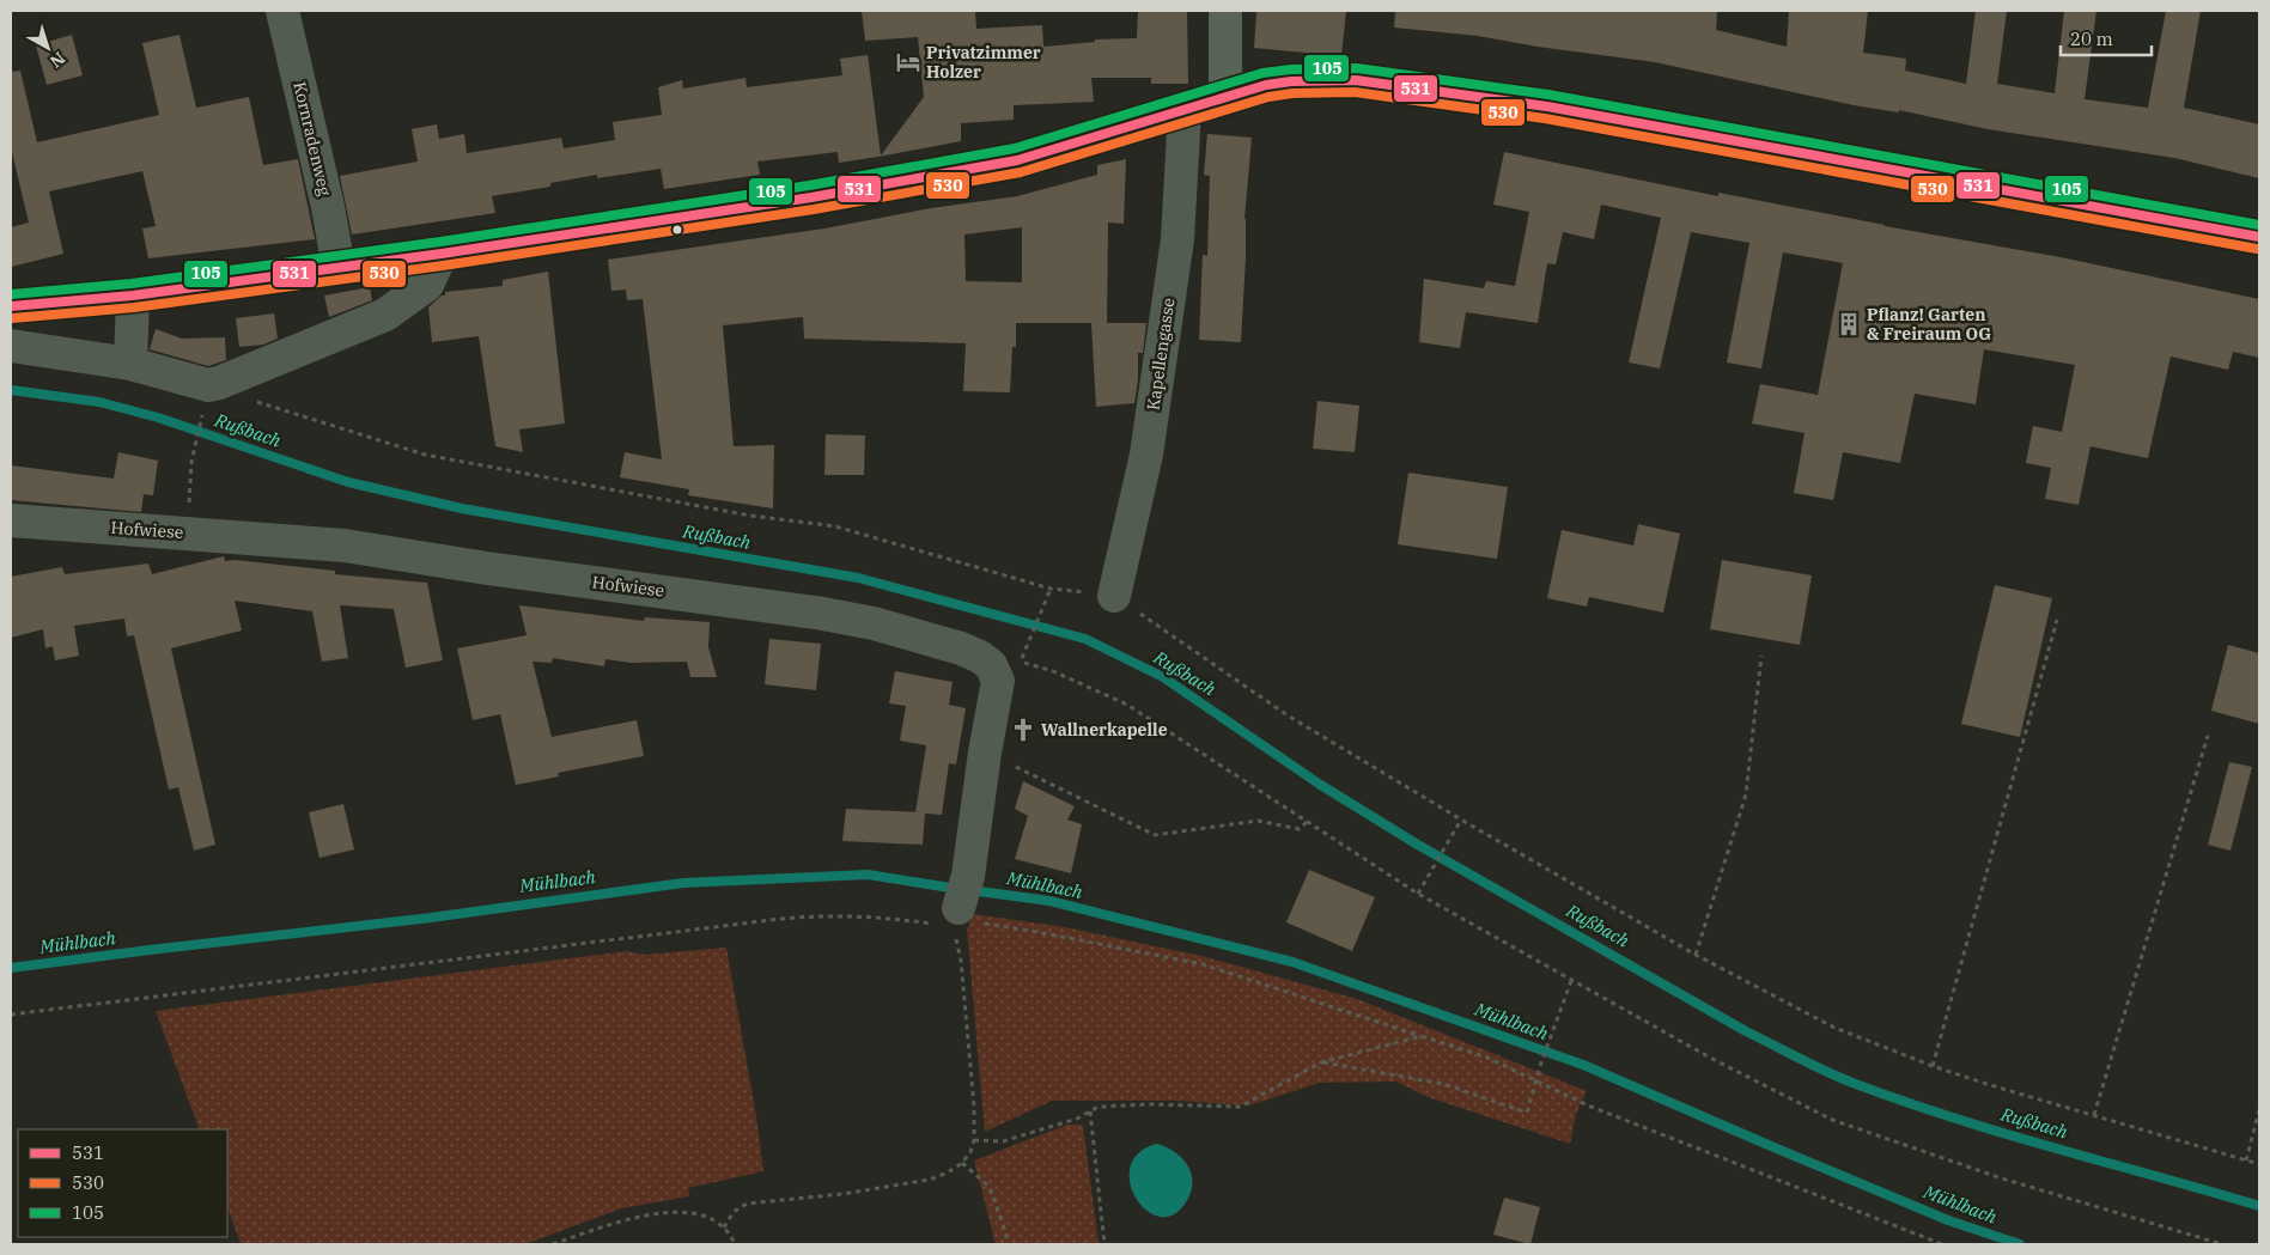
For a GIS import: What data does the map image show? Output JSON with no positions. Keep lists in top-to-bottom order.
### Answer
{
  "streets": {
    "street": ["Kornradenweg", "Kapellengasse", "Hofwiese"]
  },
  "water": ["Rußbach", "Mühlbach"],
  "places": {
    "hotel": ["Privatzimmer Holzer"],
    "building": ["Pflanz! Garten & Freiraum OG"],
    "church": ["Wallnerkapelle"]
  },
  "lines": ["transit line 105", "transit line 531", "transit line 530"],
  "legend": ["531", "530", "105"],
  "scale_bar": "20 m",
  "north": "bottom right"
}
